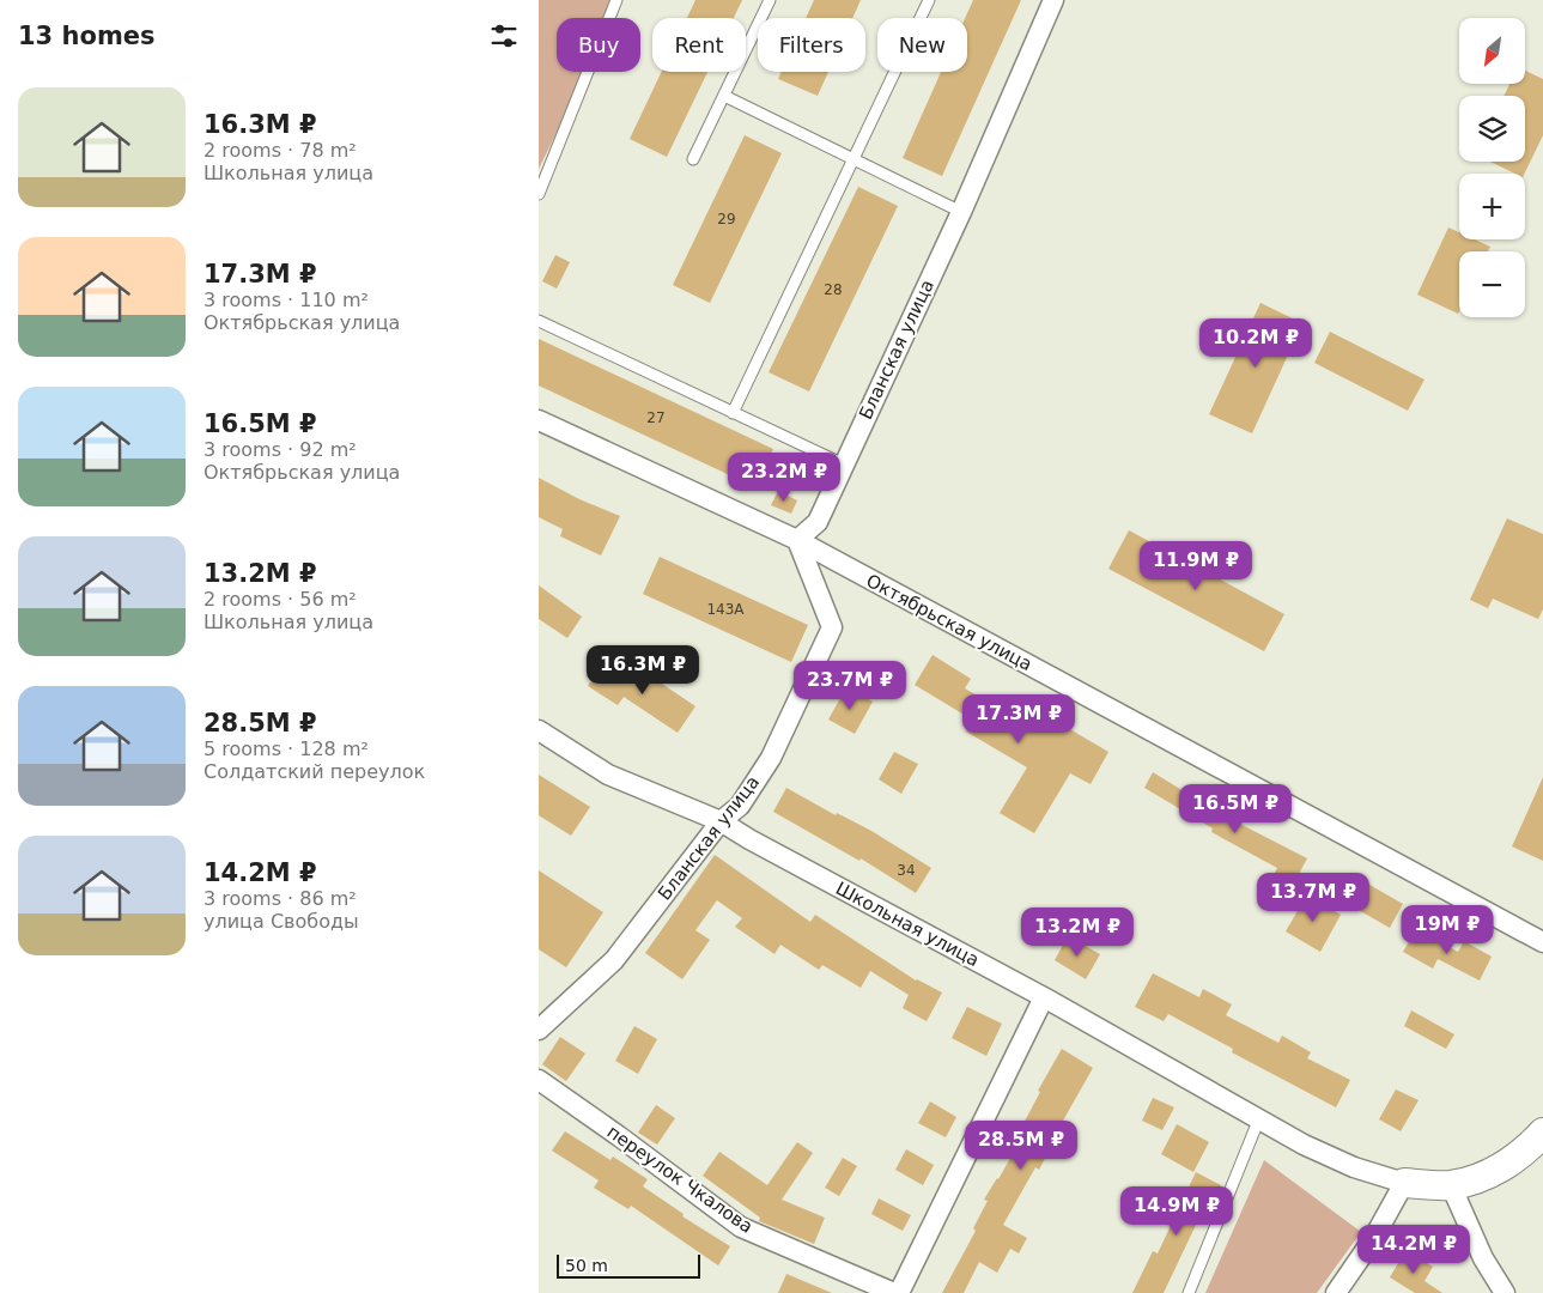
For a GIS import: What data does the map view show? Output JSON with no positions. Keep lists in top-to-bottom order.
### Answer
{
  "streets": {
    "street": [
      "Бланская улица",
      "Октябрьская улица",
      "Школьная улица",
      "переулок Чкалова"
    ]
  },
  "crossings": [
    ["Бланская улица", "Октябрьская улица"],
    ["Бланская улица", "Школьная улица"]
  ],
  "house_numbers": [
    "29",
    "28",
    "27",
    "143А",
    "34"
  ],
  "scale_bar": "50 m",
  "north": "bottom left",
  "page": {
    "heading": "13 homes",
    "map_buttons": ["+", "−"],
    "chip": [
      "Buy",
      "Rent",
      "Filters",
      "New"
    ],
    "list": [
      {
        "name": "16.3M ₽",
        "note": "2 rooms · 78 m² · Школьная улица"
      },
      {
        "name": "17.3M ₽",
        "note": "3 rooms · 110 m² · Октябрьская улица"
      },
      {
        "name": "16.5M ₽",
        "note": "3 rooms · 92 m² · Октябрьская улица"
      },
      {
        "name": "13.2M ₽",
        "note": "2 rooms · 56 m² · Школьная улица"
      },
      {
        "name": "28.5M ₽",
        "note": "5 rooms · 128 m² · Солдатский переулок"
      },
      {
        "name": "14.2M ₽",
        "note": "3 rooms · 86 m² · улица Свободы"
      }
    ],
    "price": [
      "10.2M ₽",
      "23.2M ₽",
      "11.9M ₽",
      "16.3M ₽",
      "23.7M ₽",
      "17.3M ₽",
      "16.5M ₽",
      "13.7M ₽",
      "19M ₽",
      "13.2M ₽",
      "28.5M ₽",
      "14.9M ₽",
      "14.2M ₽"
    ],
    "scale": "50 m"
  }
}
